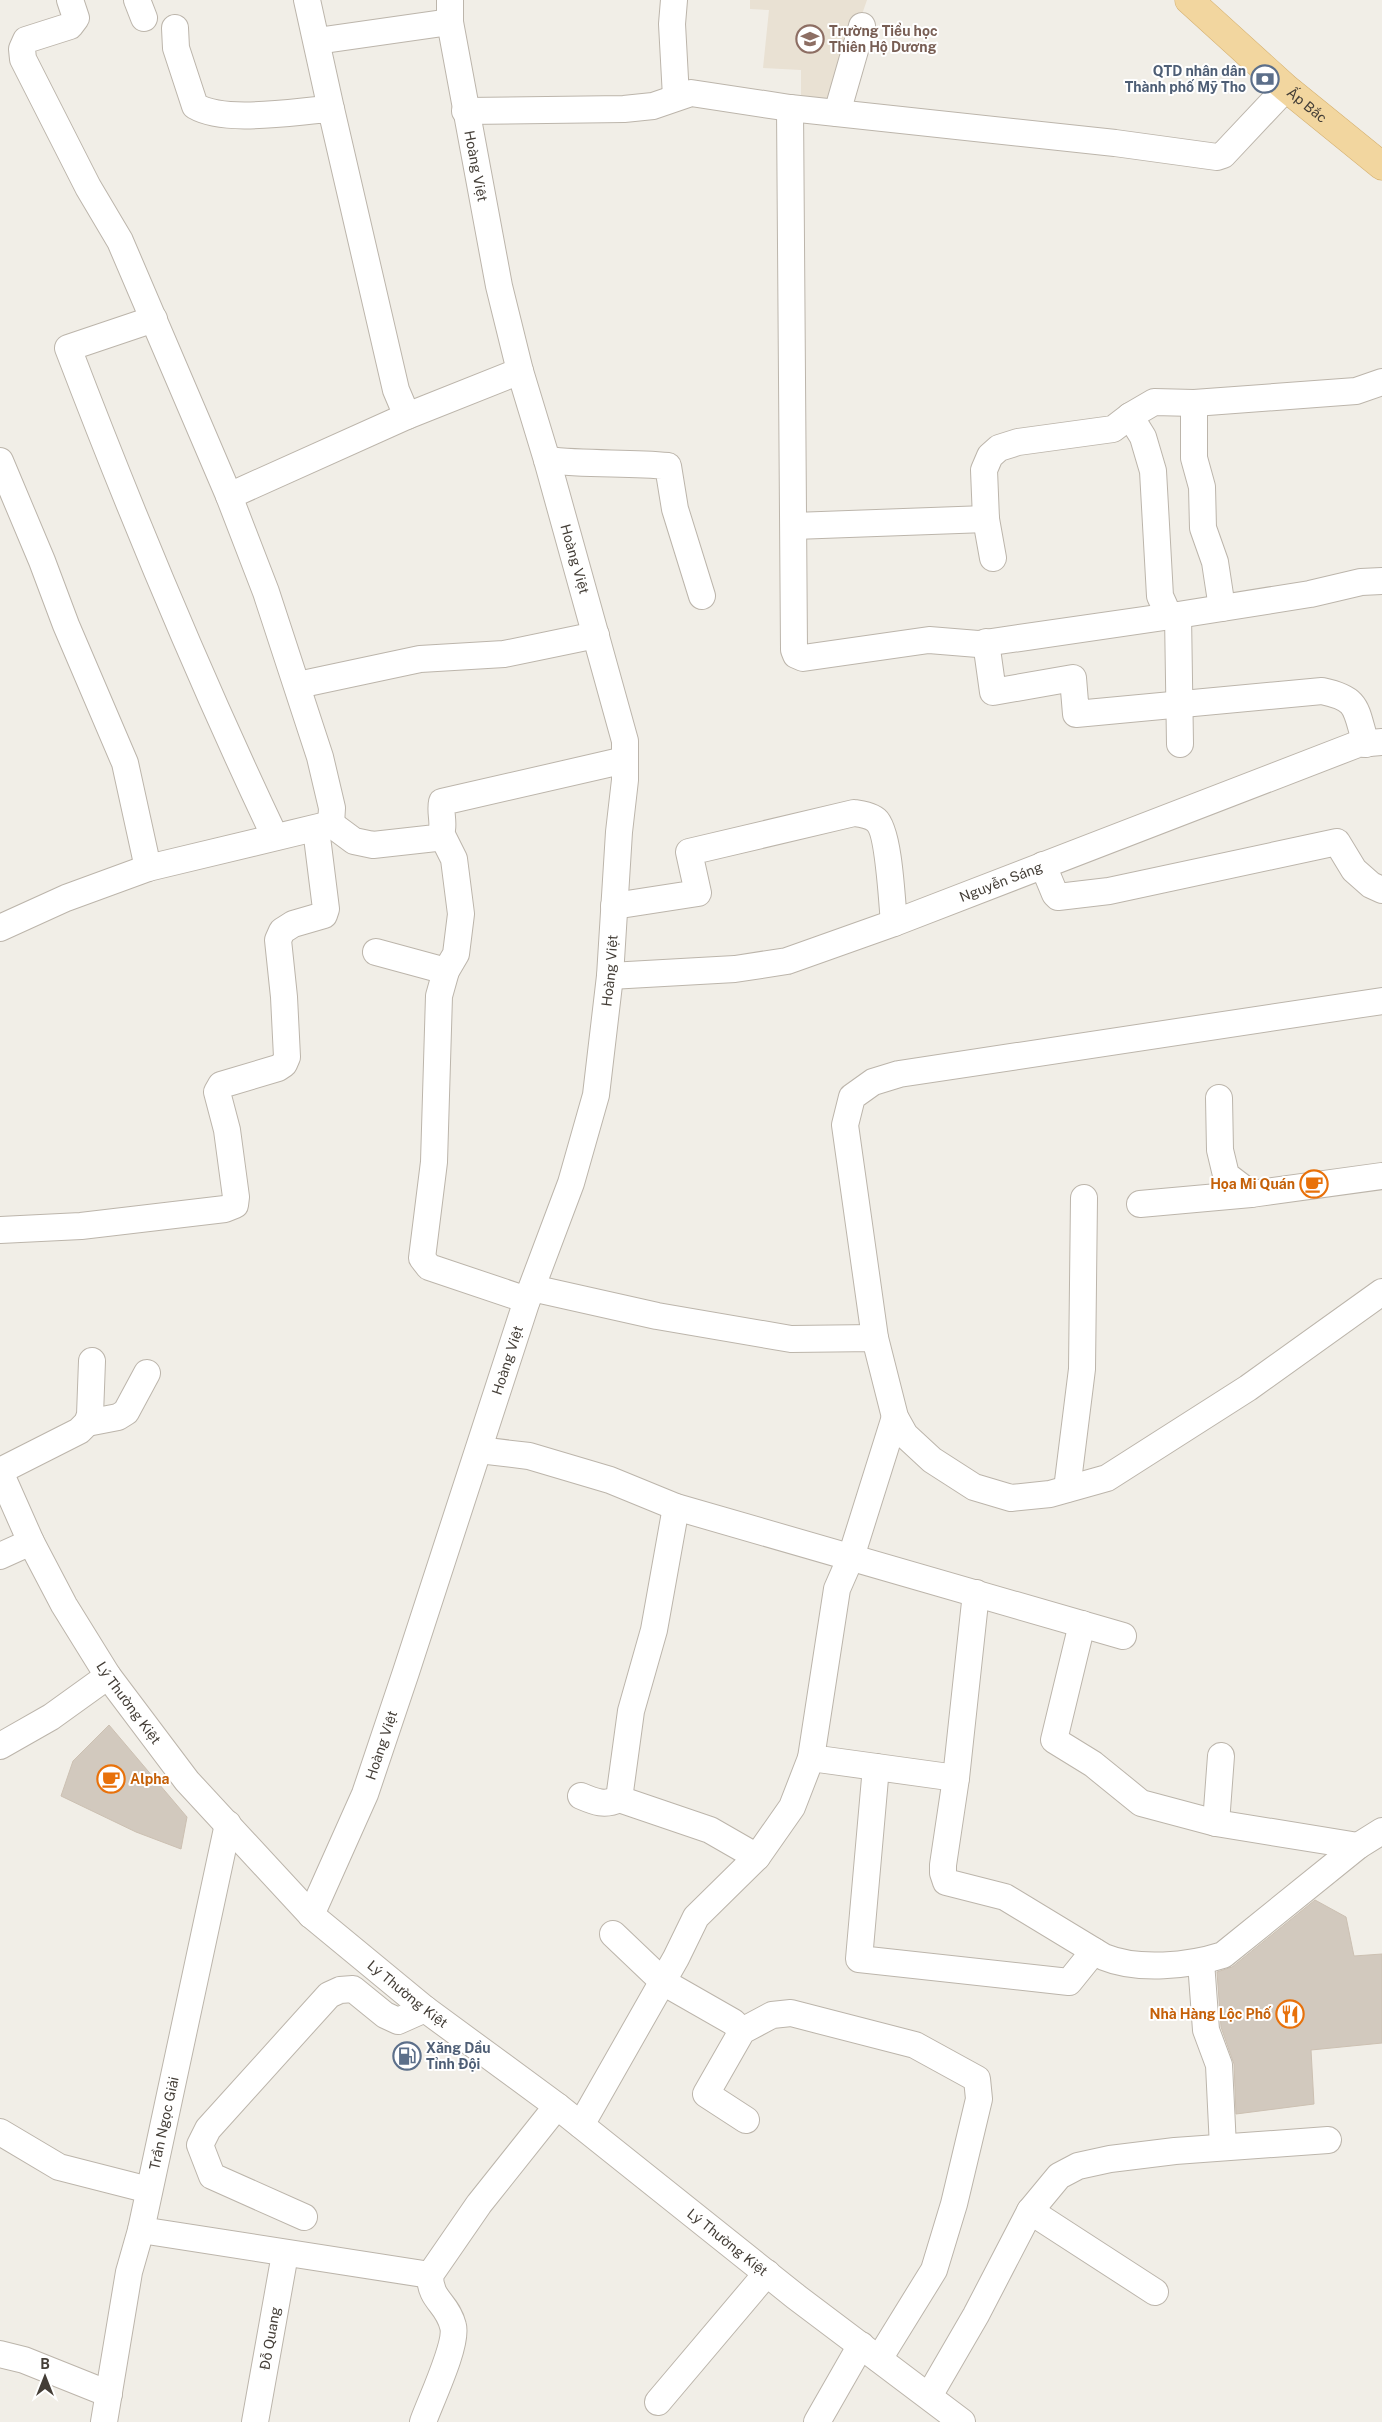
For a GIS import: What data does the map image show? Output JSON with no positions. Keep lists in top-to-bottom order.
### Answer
{
  "streets": {
    "main road": ["Ấp Bắc"],
    "street": [
      "Hoàng Việt",
      "Nguyễn Sáng",
      "Lý Thường Kiệt",
      "Trần Ngọc Giải",
      "Đỗ Quang"
    ]
  },
  "crossings": [
    ["Hoàng Việt", "Nguyễn Sáng"],
    ["Hoàng Việt", "Lý Thường Kiệt"],
    ["Lý Thường Kiệt", "Trần Ngọc Giải"]
  ],
  "places": {
    "school or university": ["Trường Tiểu học Thiên Hộ Dương"],
    "bank": ["QTD nhân dân Thành phố Mỹ Tho"],
    "cafe": ["Họa Mi Quán", "Alpha"],
    "restaurant": ["Nhà Hàng Lộc Phố"],
    "fuel station": ["Xăng Dầu Tỉnh Đội"]
  },
  "north": "top"
}
